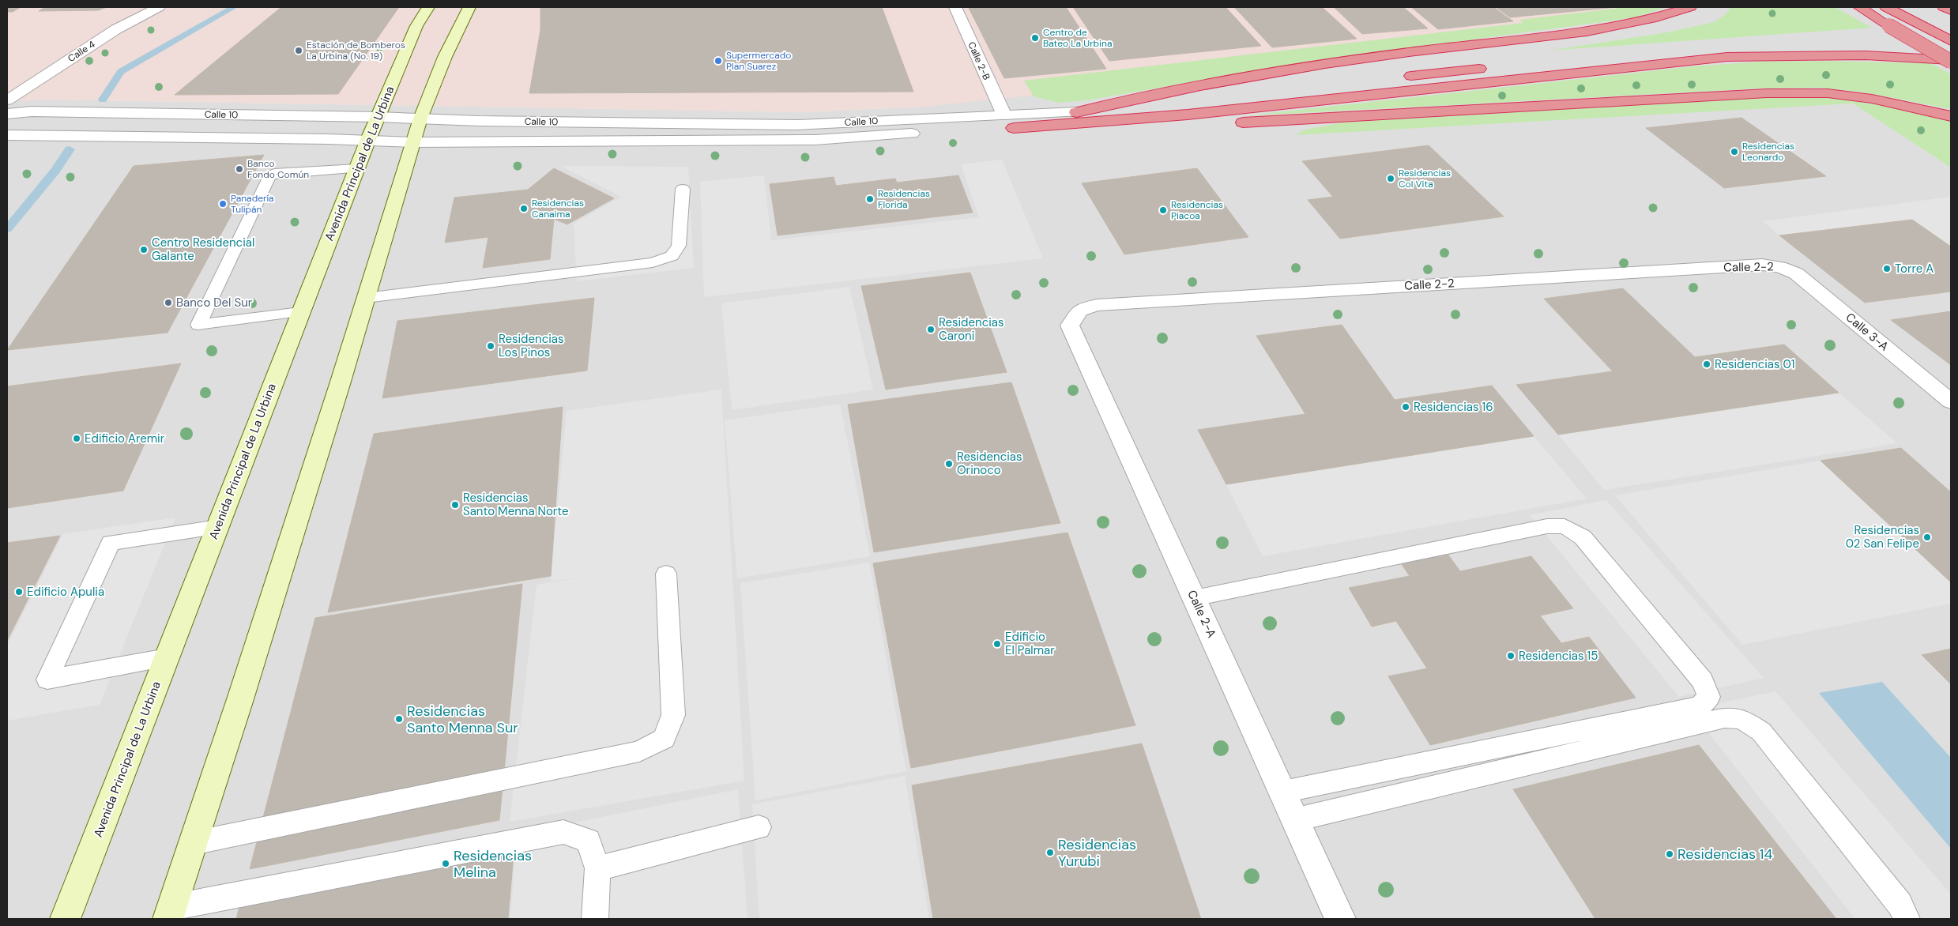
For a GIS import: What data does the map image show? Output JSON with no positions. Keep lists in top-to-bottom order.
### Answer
{
  "streets": {
    "main road": ["Avenida Principal de La Urbina"],
    "street": [
      "Calle 4",
      "Calle 2-B",
      "Calle 10",
      "Calle 2-2",
      "Calle 3-A",
      "Calle 2-A"
    ]
  },
  "crossings": [
    ["Calle 2-B", "Calle 10"],
    ["Calle 10", "Avenida Principal de La Urbina"],
    ["Calle 2-2", "Calle 3-A"],
    ["Calle 2-2", "Calle 2-A"]
  ],
  "places": [
    "Centro de Bateo La Urbina",
    "Estación de Bomberos La Urbina (No. 19)",
    "Supermercado Plan Suarez",
    "Residencias Leonardo",
    "Banco Fondo Común",
    "Residencias Col Vita",
    "Residencias Florida",
    "Panadería Tulipán",
    "Residencias Canaima",
    "Residencias Piacoa",
    "Centro Residencial Galante",
    "Torre A",
    "Banco Del Sur",
    "Residencias Caroni",
    "Residencias Los Pinos",
    "Residencias 01",
    "Residencias 16",
    "Edificio Aremir",
    "Residencias Orinoco",
    "Residencias Santo Menna Norte",
    "Residencias 02 San Felipe",
    "Edificio Apulia",
    "Edificio El Palmar",
    "Residencias 15",
    "Residencias Santo Menna Sur",
    "Residencias Yurubi",
    "Residencias 14",
    "Residencias Melina"
  ]
}
